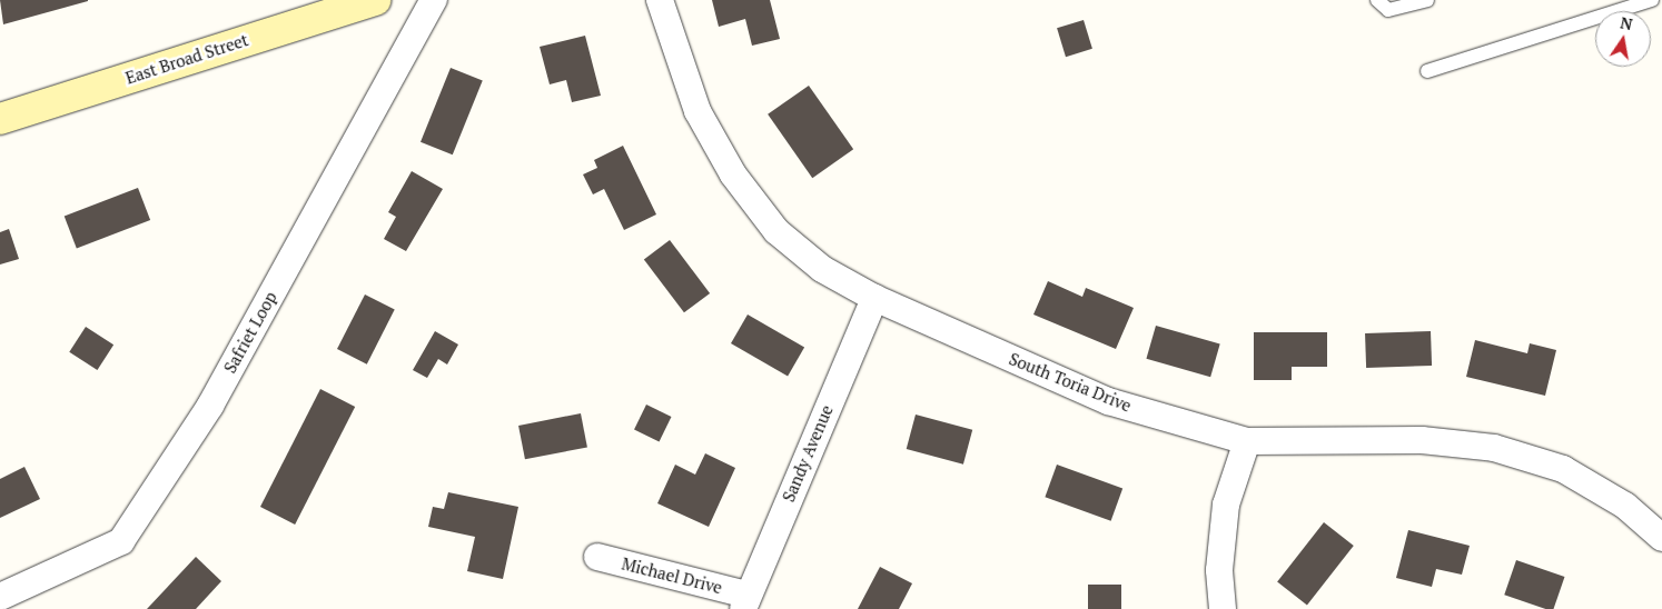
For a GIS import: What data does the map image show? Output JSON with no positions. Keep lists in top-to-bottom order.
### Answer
{
  "streets": {
    "main road": ["East Broad Street"],
    "street": [
      "Safriet Loop",
      "South Toria Drive",
      "Sandy Avenue",
      "Michael Drive"
    ]
  },
  "crossings": [
    ["South Toria Drive", "Sandy Avenue"],
    ["Sandy Avenue", "Michael Drive"]
  ],
  "north": "top"
}
